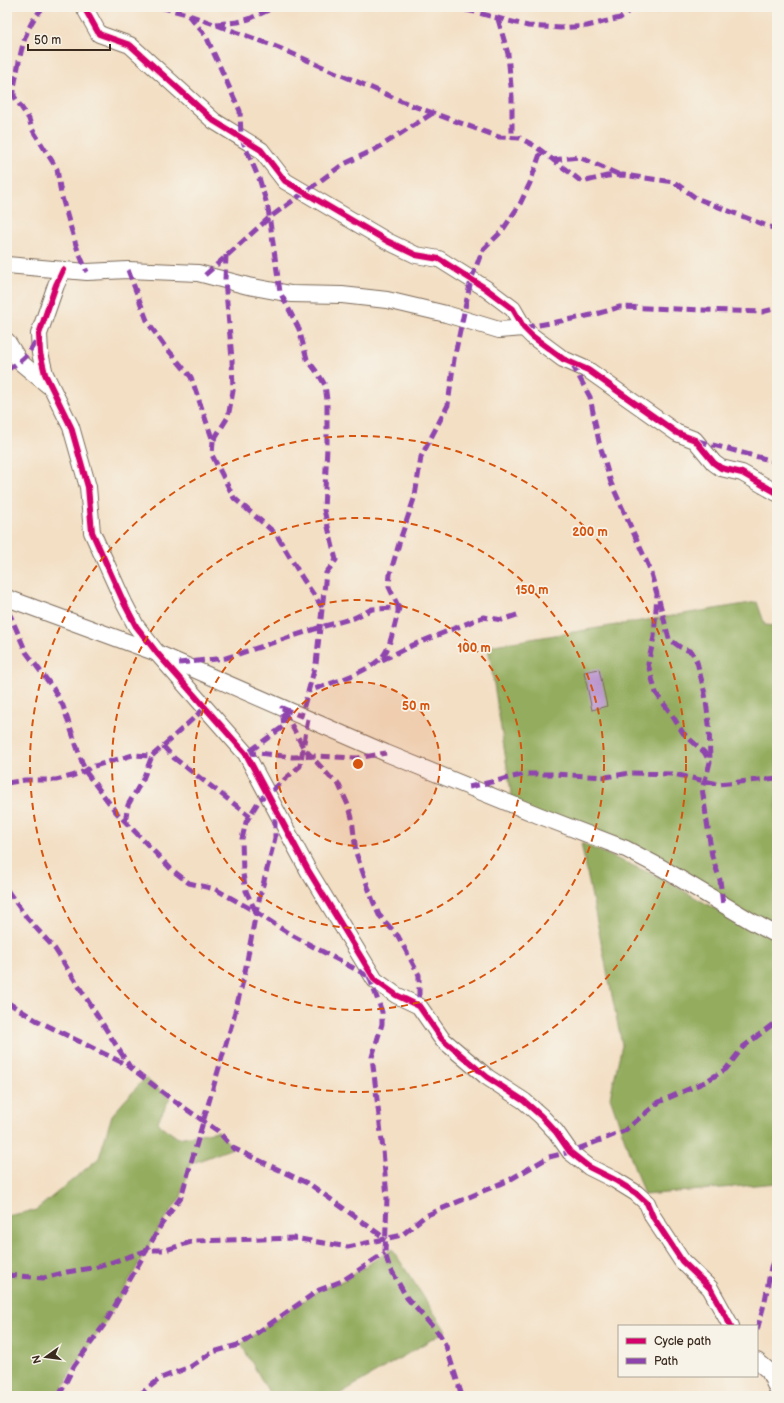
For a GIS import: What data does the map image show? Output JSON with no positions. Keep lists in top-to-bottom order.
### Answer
{
  "legend": ["Cycle path", "Path"],
  "scale_bar": "50 m",
  "north": "left",
  "rings": [
    "200 m",
    "150 m",
    "100 m",
    "50 m"
  ]
}
